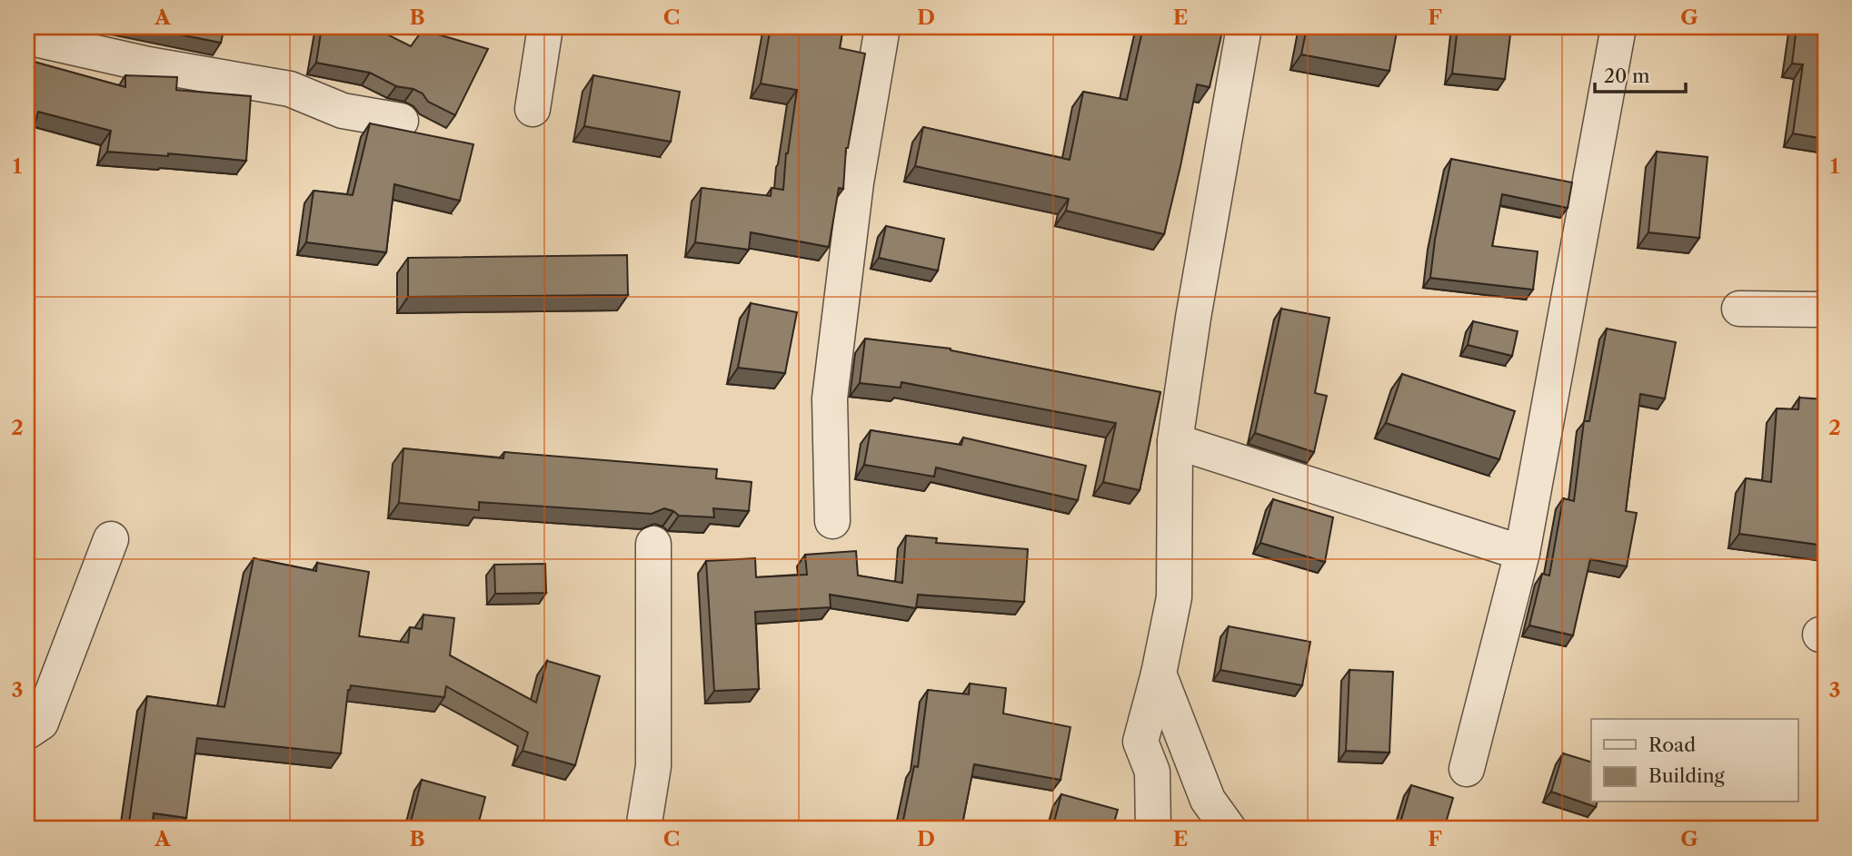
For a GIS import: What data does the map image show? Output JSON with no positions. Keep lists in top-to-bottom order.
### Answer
{
  "legend": ["Road", "Building"],
  "scale_bar": "20 m",
  "grid": {
    "columns": [
      "A",
      "B",
      "C",
      "D",
      "E",
      "F",
      "G"
    ],
    "rows": ["1", "2", "3"]
  }
}
